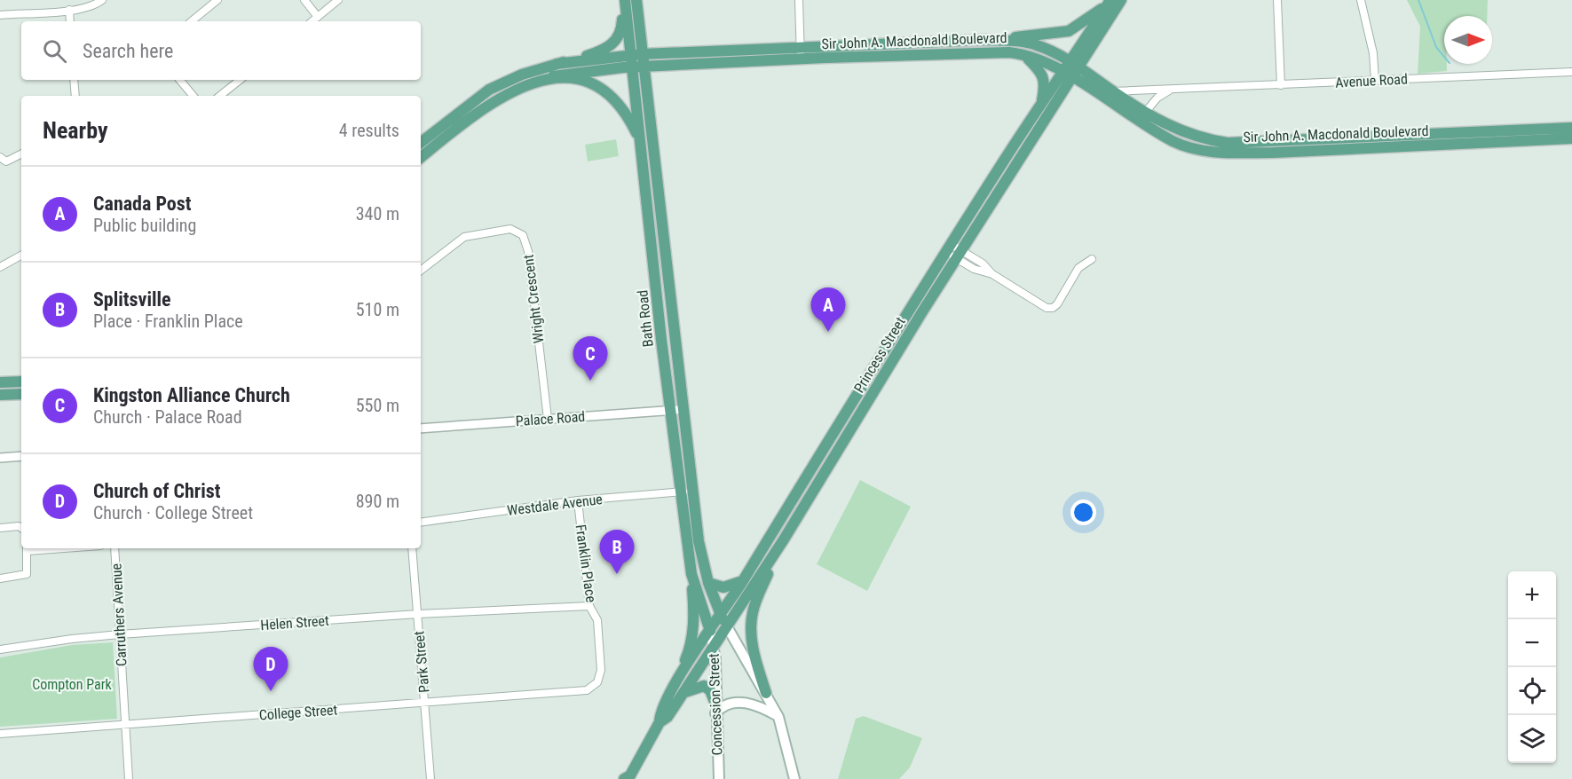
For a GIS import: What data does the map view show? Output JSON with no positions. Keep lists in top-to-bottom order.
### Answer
{
  "streets": {
    "main road": [
      "Sir John A. Macdonald Boulevard",
      "Bath Road",
      "Princess Street",
      "Concession Street"
    ],
    "street": [
      "Avenue Road",
      "Wright Crescent",
      "Palace Road",
      "Westdale Avenue",
      "Franklin Place",
      "Carruthers Avenue",
      "Helen Street",
      "Park Street",
      "College Street"
    ]
  },
  "crossings": [
    ["Sir John A. Macdonald Boulevard", "Avenue Road"],
    ["Sir John A. Macdonald Boulevard", "Bath Road"],
    ["Sir John A. Macdonald Boulevard", "Princess Street"],
    ["Wright Crescent", "Palace Road"],
    ["Bath Road", "Princess Street"],
    ["Bath Road", "Palace Road"],
    ["Bath Road", "Westdale Avenue"],
    ["Bath Road", "Concession Street"],
    ["Princess Street", "Concession Street"],
    ["Westdale Avenue", "Franklin Place"],
    ["Franklin Place", "Helen Street"],
    ["Franklin Place", "College Street"],
    ["Carruthers Avenue", "Helen Street"],
    ["Carruthers Avenue", "College Street"],
    ["Helen Street", "Park Street"],
    ["Park Street", "College Street"]
  ],
  "parks": ["Compton Park"],
  "north": "right",
  "page": {
    "search": "Search here",
    "heading": ["Nearby", "4 results"],
    "list": [
      {
        "mark": "A",
        "name": "Canada Post",
        "note": "Public building",
        "value": "340 m"
      },
      {
        "mark": "B",
        "name": "Splitsville",
        "note": "Place · Franklin Place",
        "value": "510 m"
      },
      {
        "mark": "C",
        "name": "Kingston Alliance Church",
        "note": "Church · Palace Road",
        "value": "550 m"
      },
      {
        "mark": "D",
        "name": "Church of Christ",
        "note": "Church · College Street",
        "value": "890 m"
      }
    ],
    "pins": [
      "A",
      "C",
      "B",
      "D"
    ],
    "map_buttons": ["+", "−"]
  }
}
